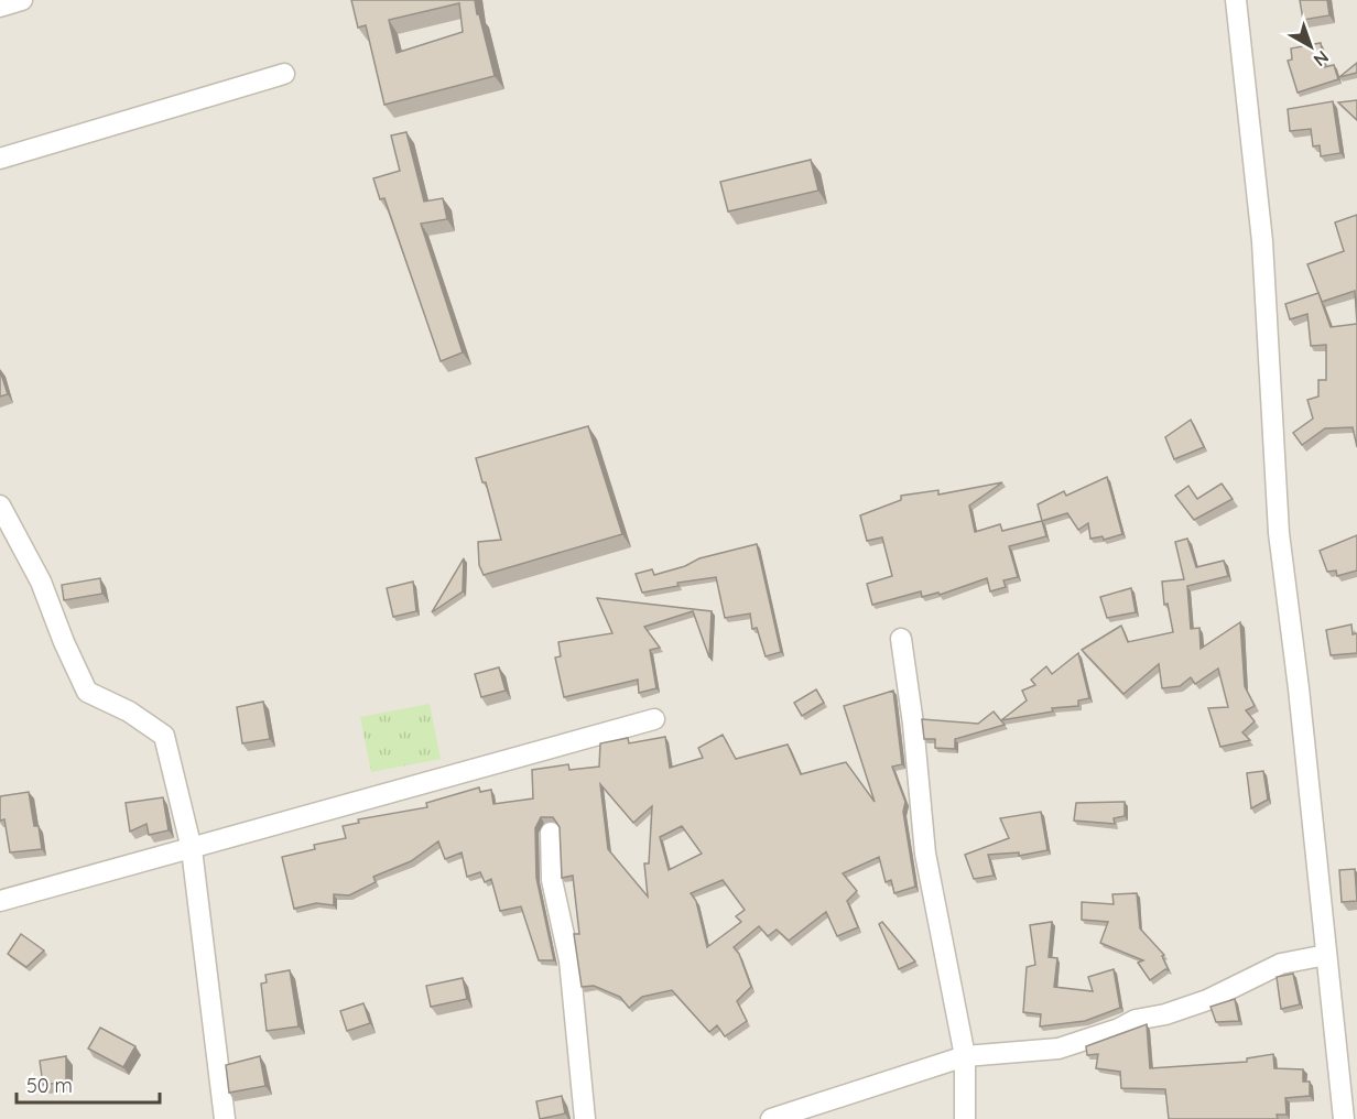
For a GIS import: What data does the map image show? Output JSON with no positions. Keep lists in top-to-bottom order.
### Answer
{
  "scale_bar": "50 m",
  "north": "bottom right"
}
